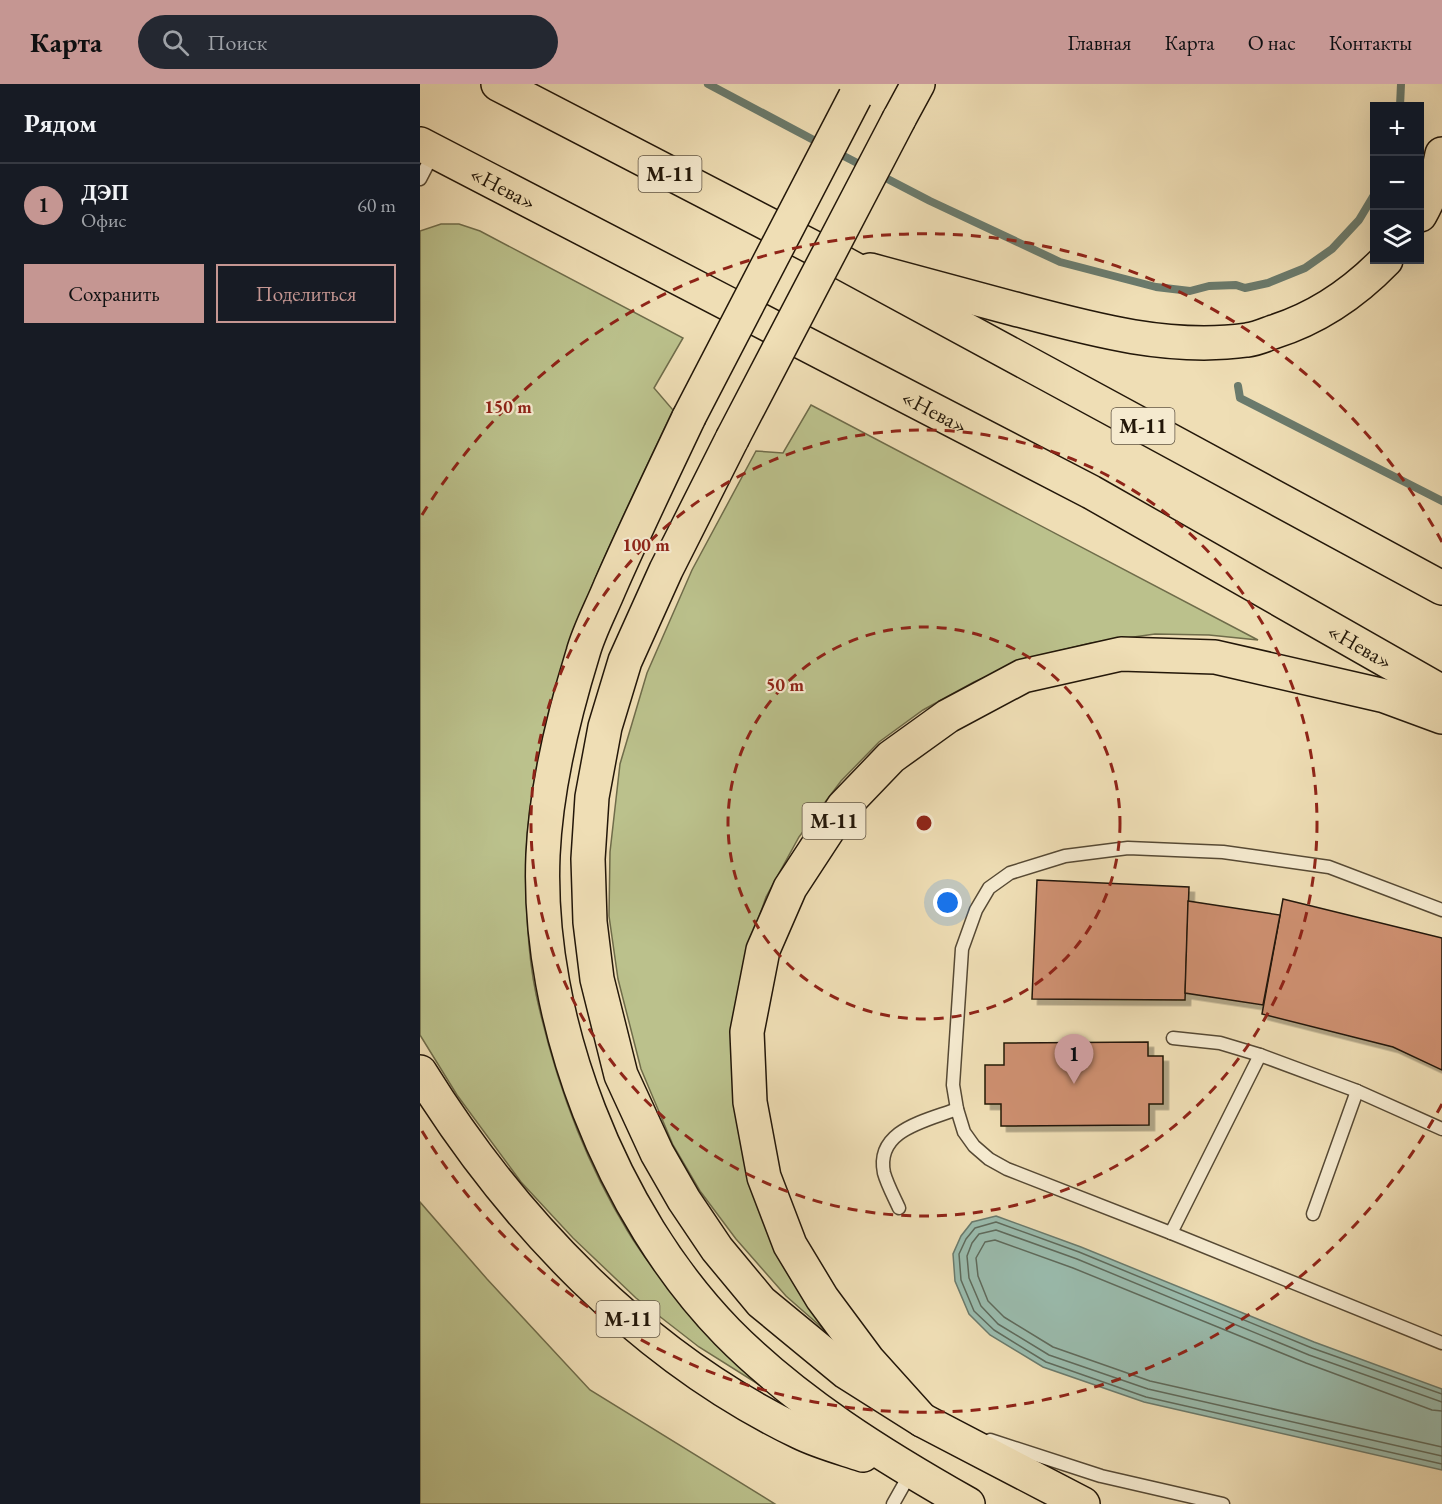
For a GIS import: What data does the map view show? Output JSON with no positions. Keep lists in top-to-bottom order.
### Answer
{
  "streets": {
    "main road": ["М-11", "«Нева»"]
  },
  "page": {
    "header": "Карта",
    "search": "Поиск",
    "nav": [
      "Главная",
      "Карта",
      "О нас",
      "Контакты"
    ],
    "heading": "Рядом",
    "map_buttons": ["+", "−"],
    "list": [
      {
        "mark": "1",
        "name": "ДЭП",
        "note": "Офис",
        "value": "60 m"
      }
    ],
    "buttons": ["Сохранить", "Поделиться"],
    "pins": "1"
  },
  "rings": ["150 m", "100 m", "50 m"]
}
